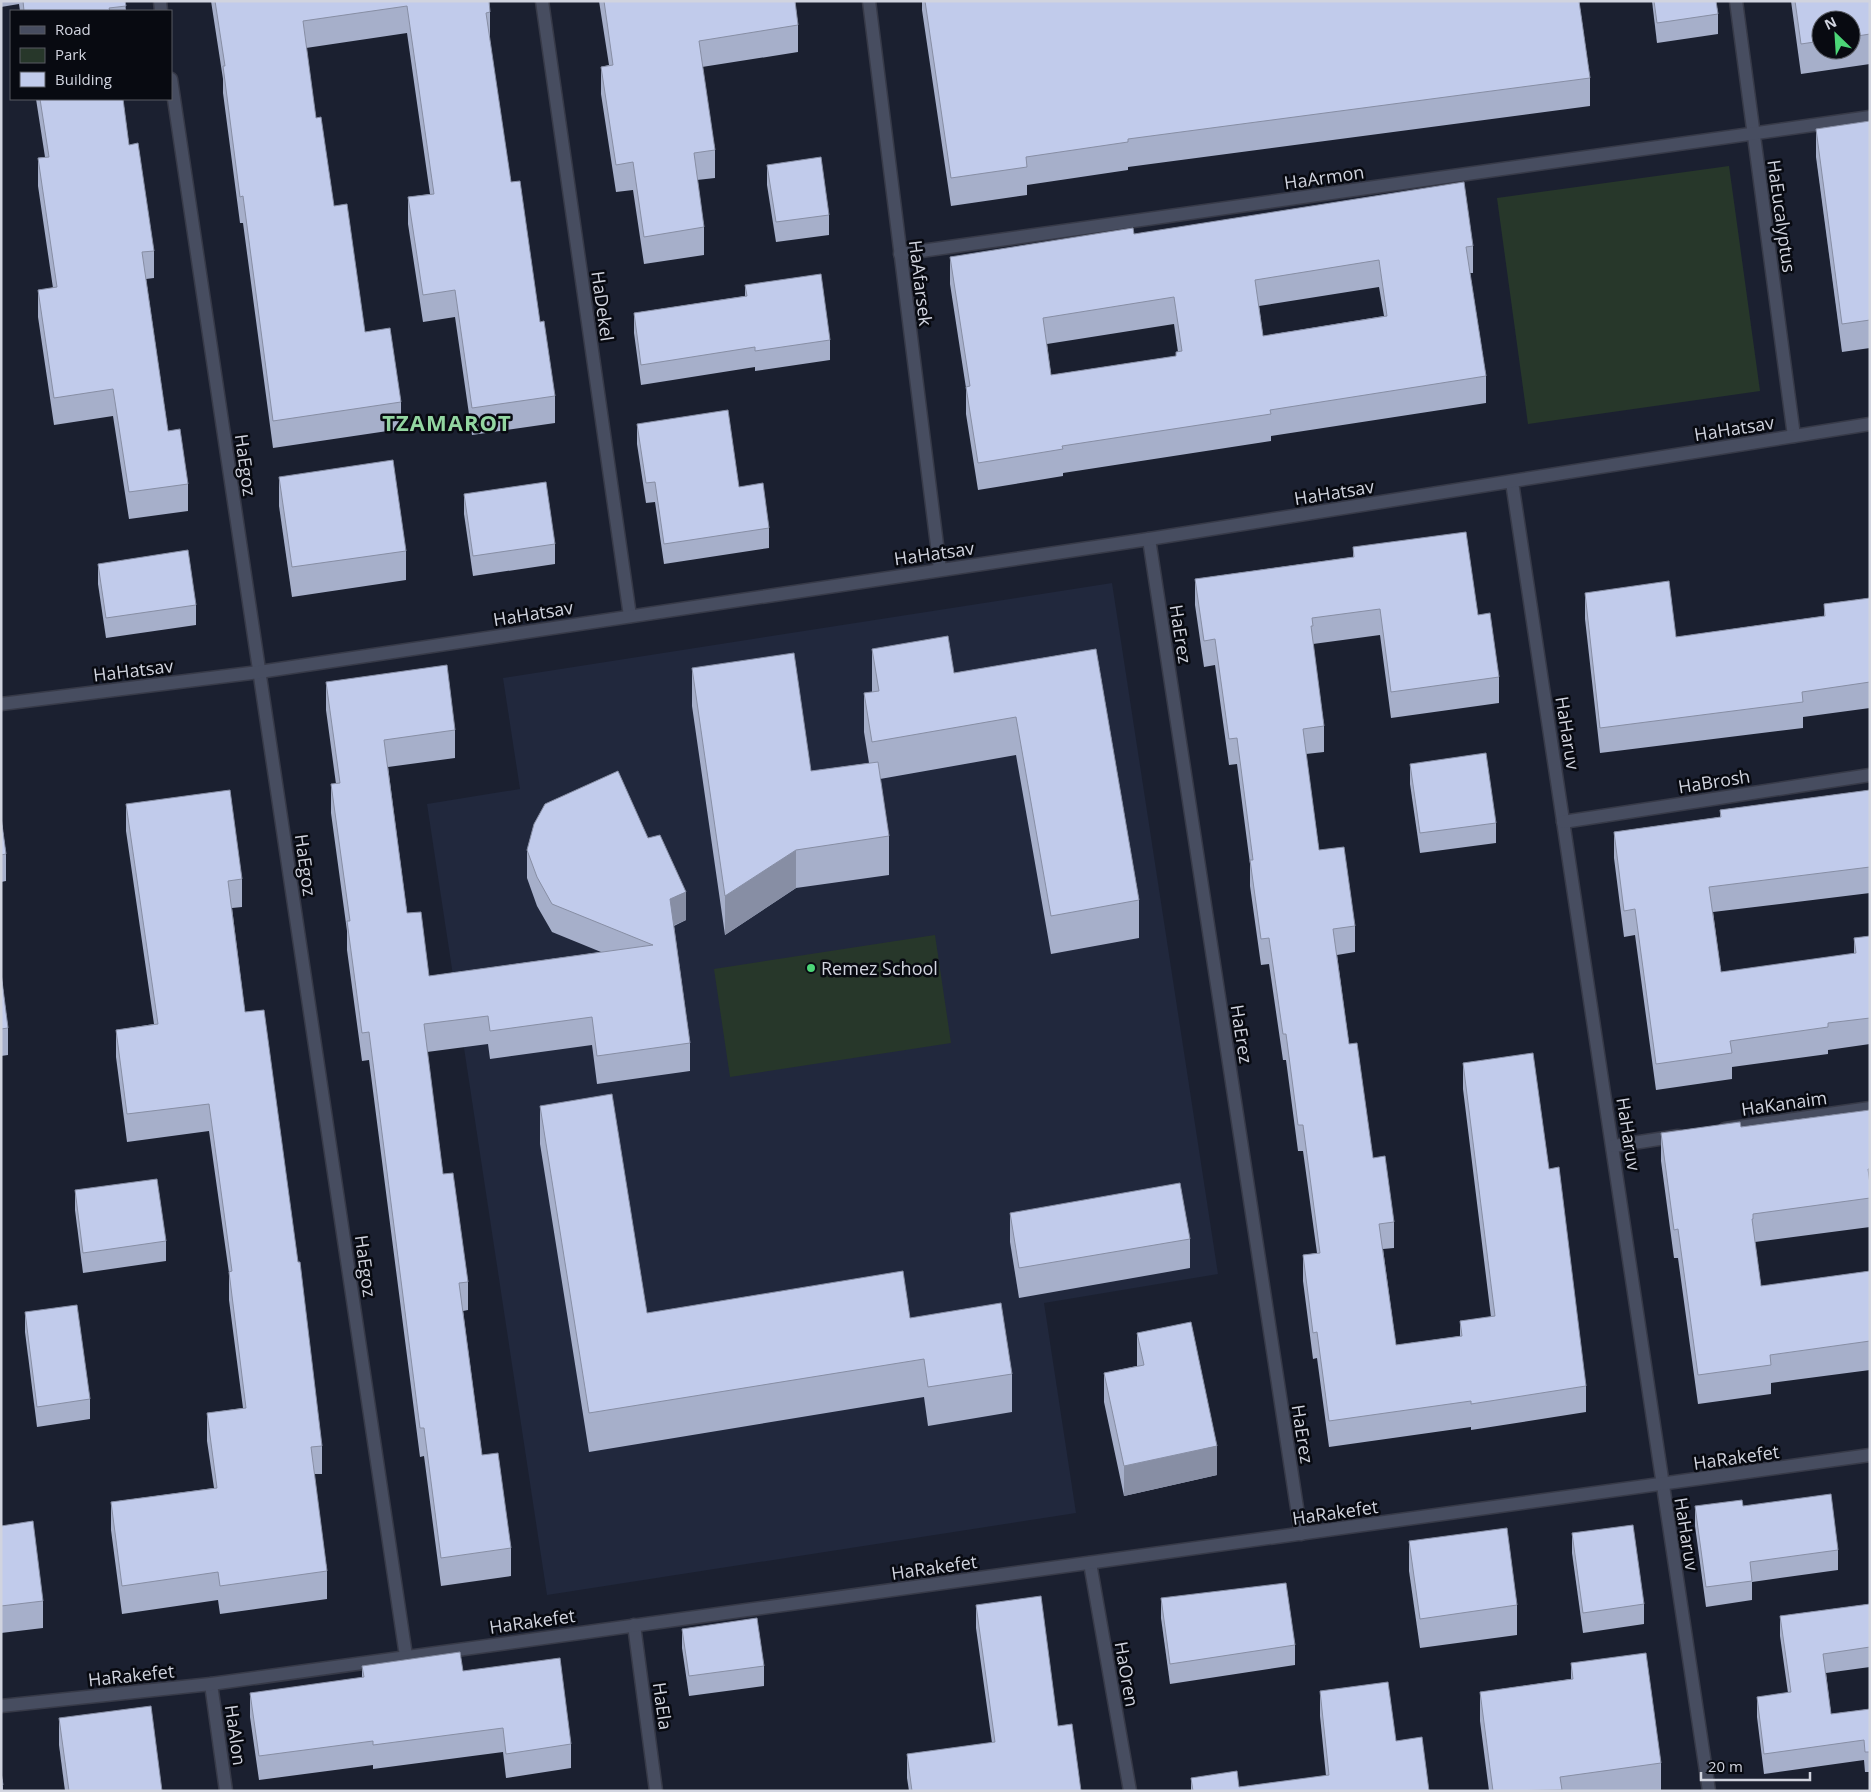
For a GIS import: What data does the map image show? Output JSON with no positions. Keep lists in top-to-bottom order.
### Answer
{
  "streets": {
    "street": [
      "HaArmon",
      "HaEucalyptus",
      "HaAfarsek",
      "HaDekel",
      "HaHatsav",
      "HaEgoz",
      "HaErez",
      "HaHaruv",
      "HaBrosh",
      "HaKanaim",
      "HaRakefet",
      "HaOren",
      "HaEla",
      "HaAlon"
    ]
  },
  "crossings": [
    ["HaArmon", "HaEucalyptus"],
    ["HaArmon", "HaAfarsek"],
    ["HaEucalyptus", "HaHatsav"],
    ["HaAfarsek", "HaHatsav"],
    ["HaDekel", "HaHatsav"],
    ["HaHatsav", "HaEgoz"],
    ["HaHatsav", "HaErez"],
    ["HaHatsav", "HaHaruv"],
    ["HaEgoz", "HaRakefet"],
    ["HaErez", "HaRakefet"],
    ["HaHaruv", "HaBrosh"],
    ["HaHaruv", "HaRakefet"],
    ["HaRakefet", "HaOren"],
    ["HaRakefet", "HaEla"],
    ["HaRakefet", "HaAlon"]
  ],
  "districts": ["TZAMAROT"],
  "places": ["Remez School"],
  "legend": ["Road", "Park", "Building"],
  "scale_bar": "20 m",
  "north": "top left"
}
